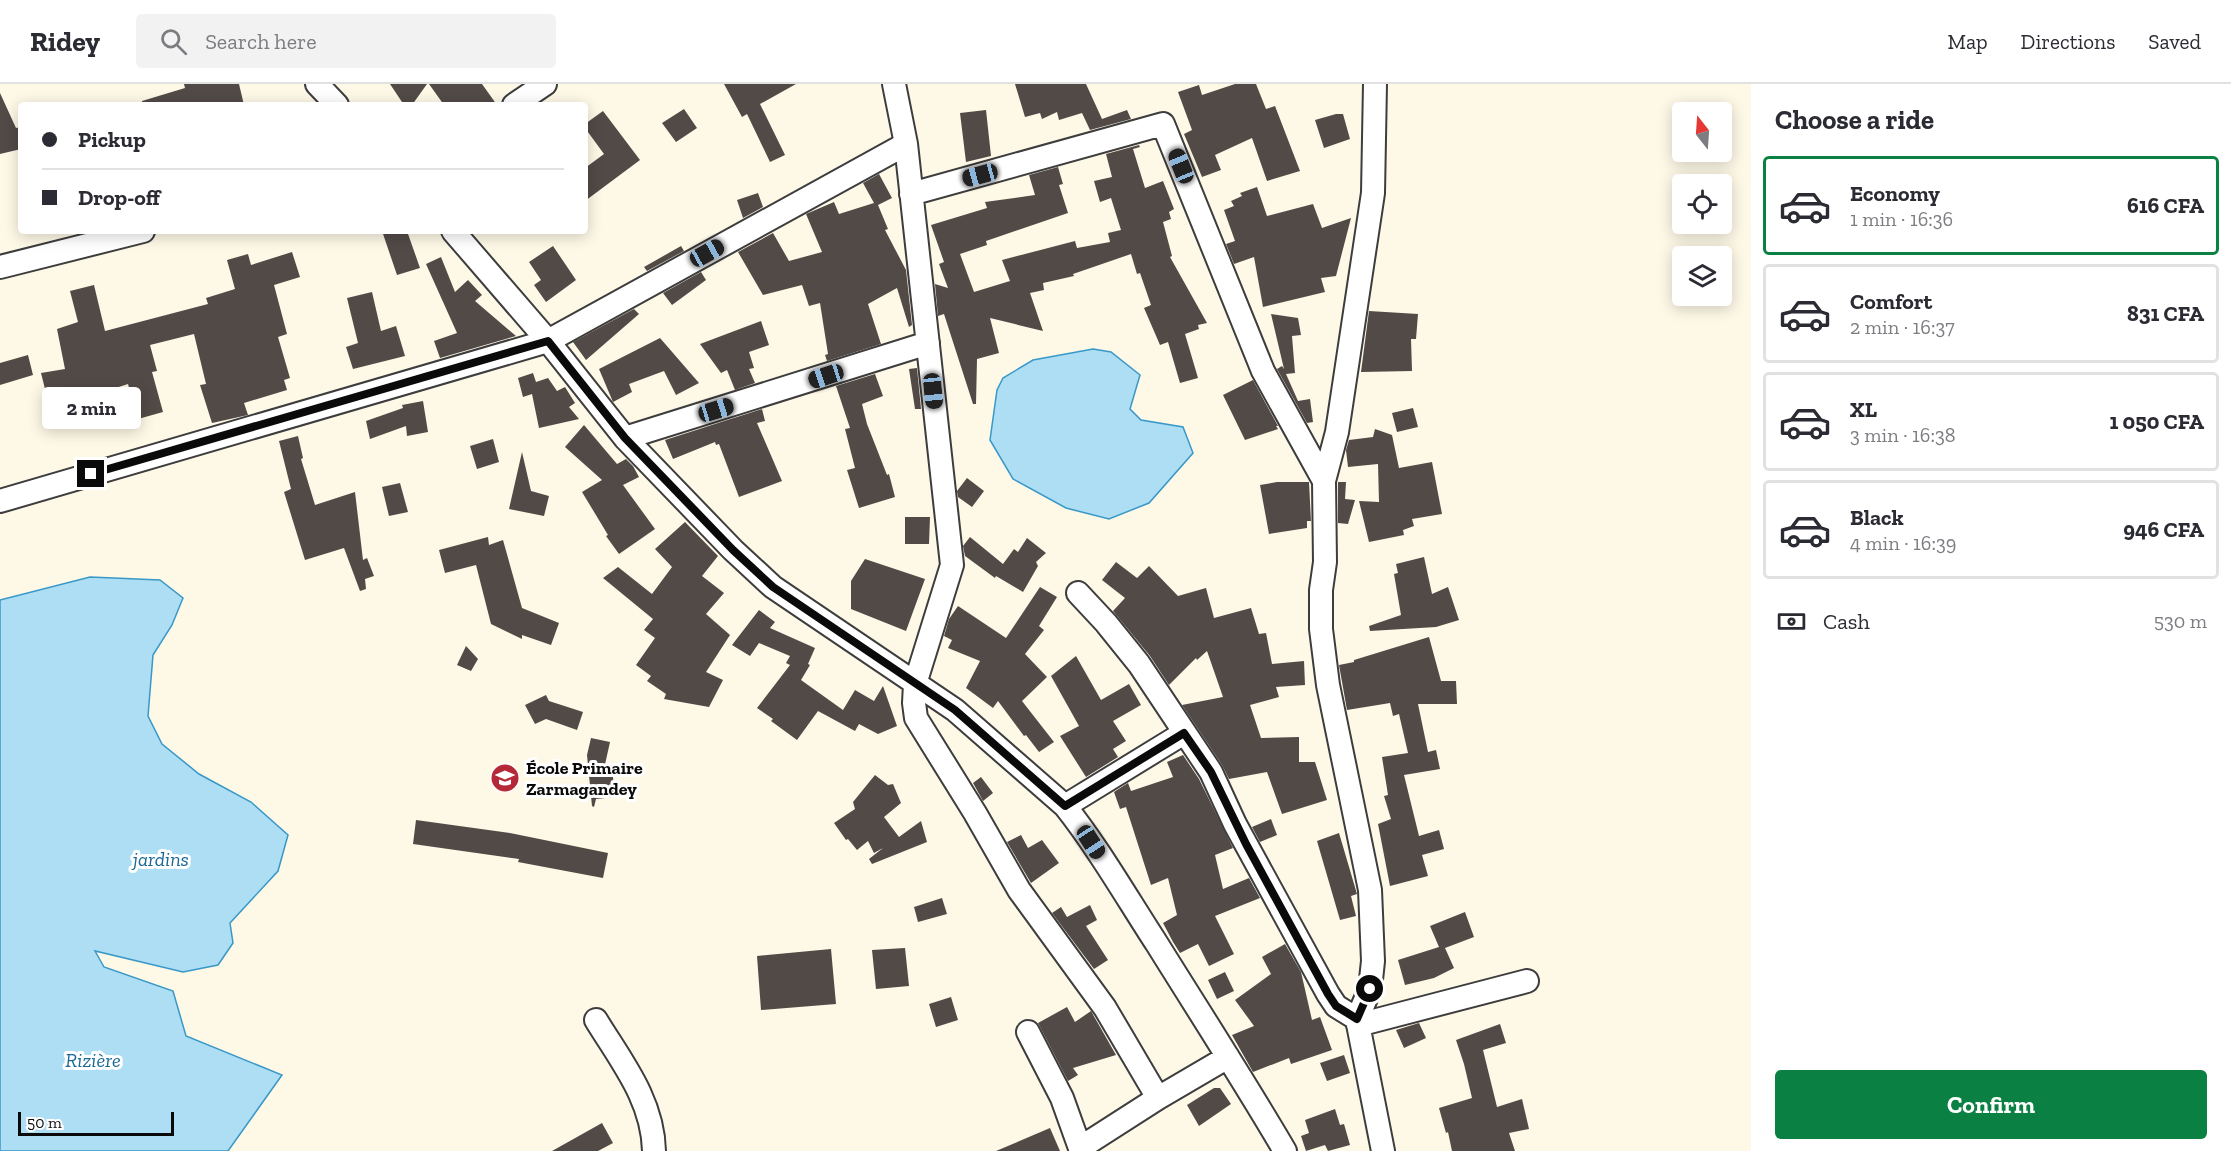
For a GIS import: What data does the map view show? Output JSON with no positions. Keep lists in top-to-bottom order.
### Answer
{
  "water": ["jardins", "Rizière"],
  "places": {
    "school or university": ["École Primaire Zarmagandey"]
  },
  "scale_bar": "50 m",
  "north": "top",
  "page": {
    "header": "Ridey",
    "search": "Search here",
    "nav": ["Map", "Directions", "Saved"],
    "heading": "Choose a ride",
    "banner": ["Pickup", "Drop-off"],
    "list": [
      {
        "name": "Economy",
        "note": "1 min · 16:36",
        "value": "616 CFA"
      },
      {
        "name": "Comfort",
        "note": "2 min · 16:37",
        "value": "831 CFA"
      },
      {
        "name": "XL",
        "note": "3 min · 16:38",
        "value": "1 050 CFA"
      },
      {
        "name": "Black",
        "note": "4 min · 16:39",
        "value": "946 CFA"
      }
    ],
    "bubble": "2 min",
    "pay": ["Cash", "530 m"],
    "buttons": "Confirm",
    "scale": "50 m"
  }
}
